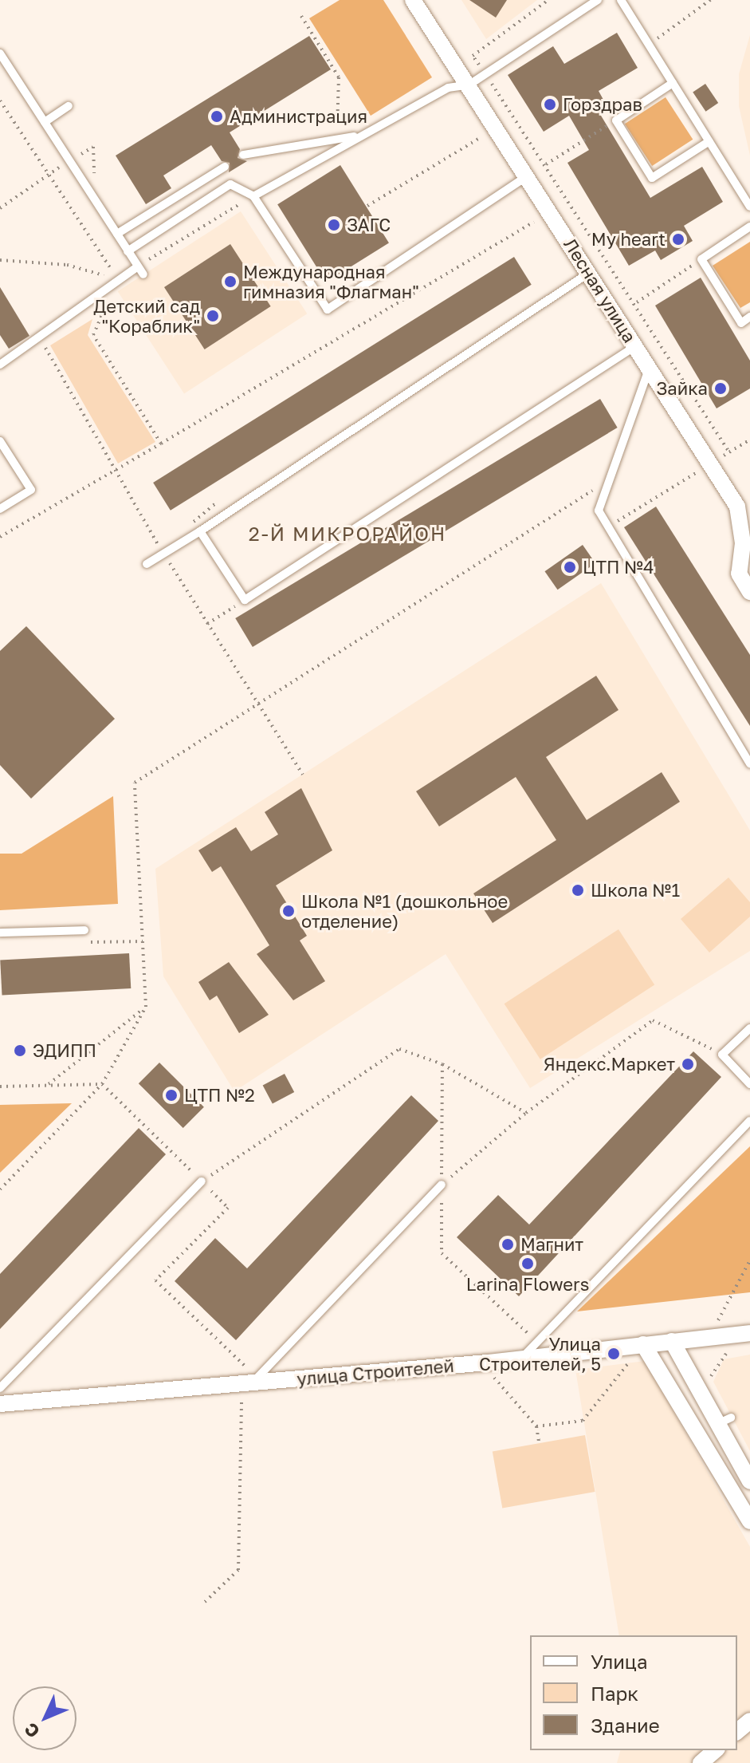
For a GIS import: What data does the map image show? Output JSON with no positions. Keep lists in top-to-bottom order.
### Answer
{
  "streets": {
    "street": ["Лесная улица", "улица Строителей"]
  },
  "districts": ["2-Й МИКРОРАЙОН"],
  "places": [
    "Горздрав",
    "Администрация",
    "ЗАГС",
    "My heart",
    "Международная гимназия \"Флагман\"",
    "Детский сад \"Кораблик\"",
    "Зайка",
    "ЦТП №4",
    "Школа №1",
    "Школа №1 (дошкольное отделение)",
    "ЭДИПП",
    "Яндекс.Маркет",
    "ЦТП №2",
    "Магнит",
    "Larina Flowers",
    "Улица Строителей, 5"
  ],
  "legend": ["Улица", "Парк", "Здание"],
  "north": "bottom left"
}
